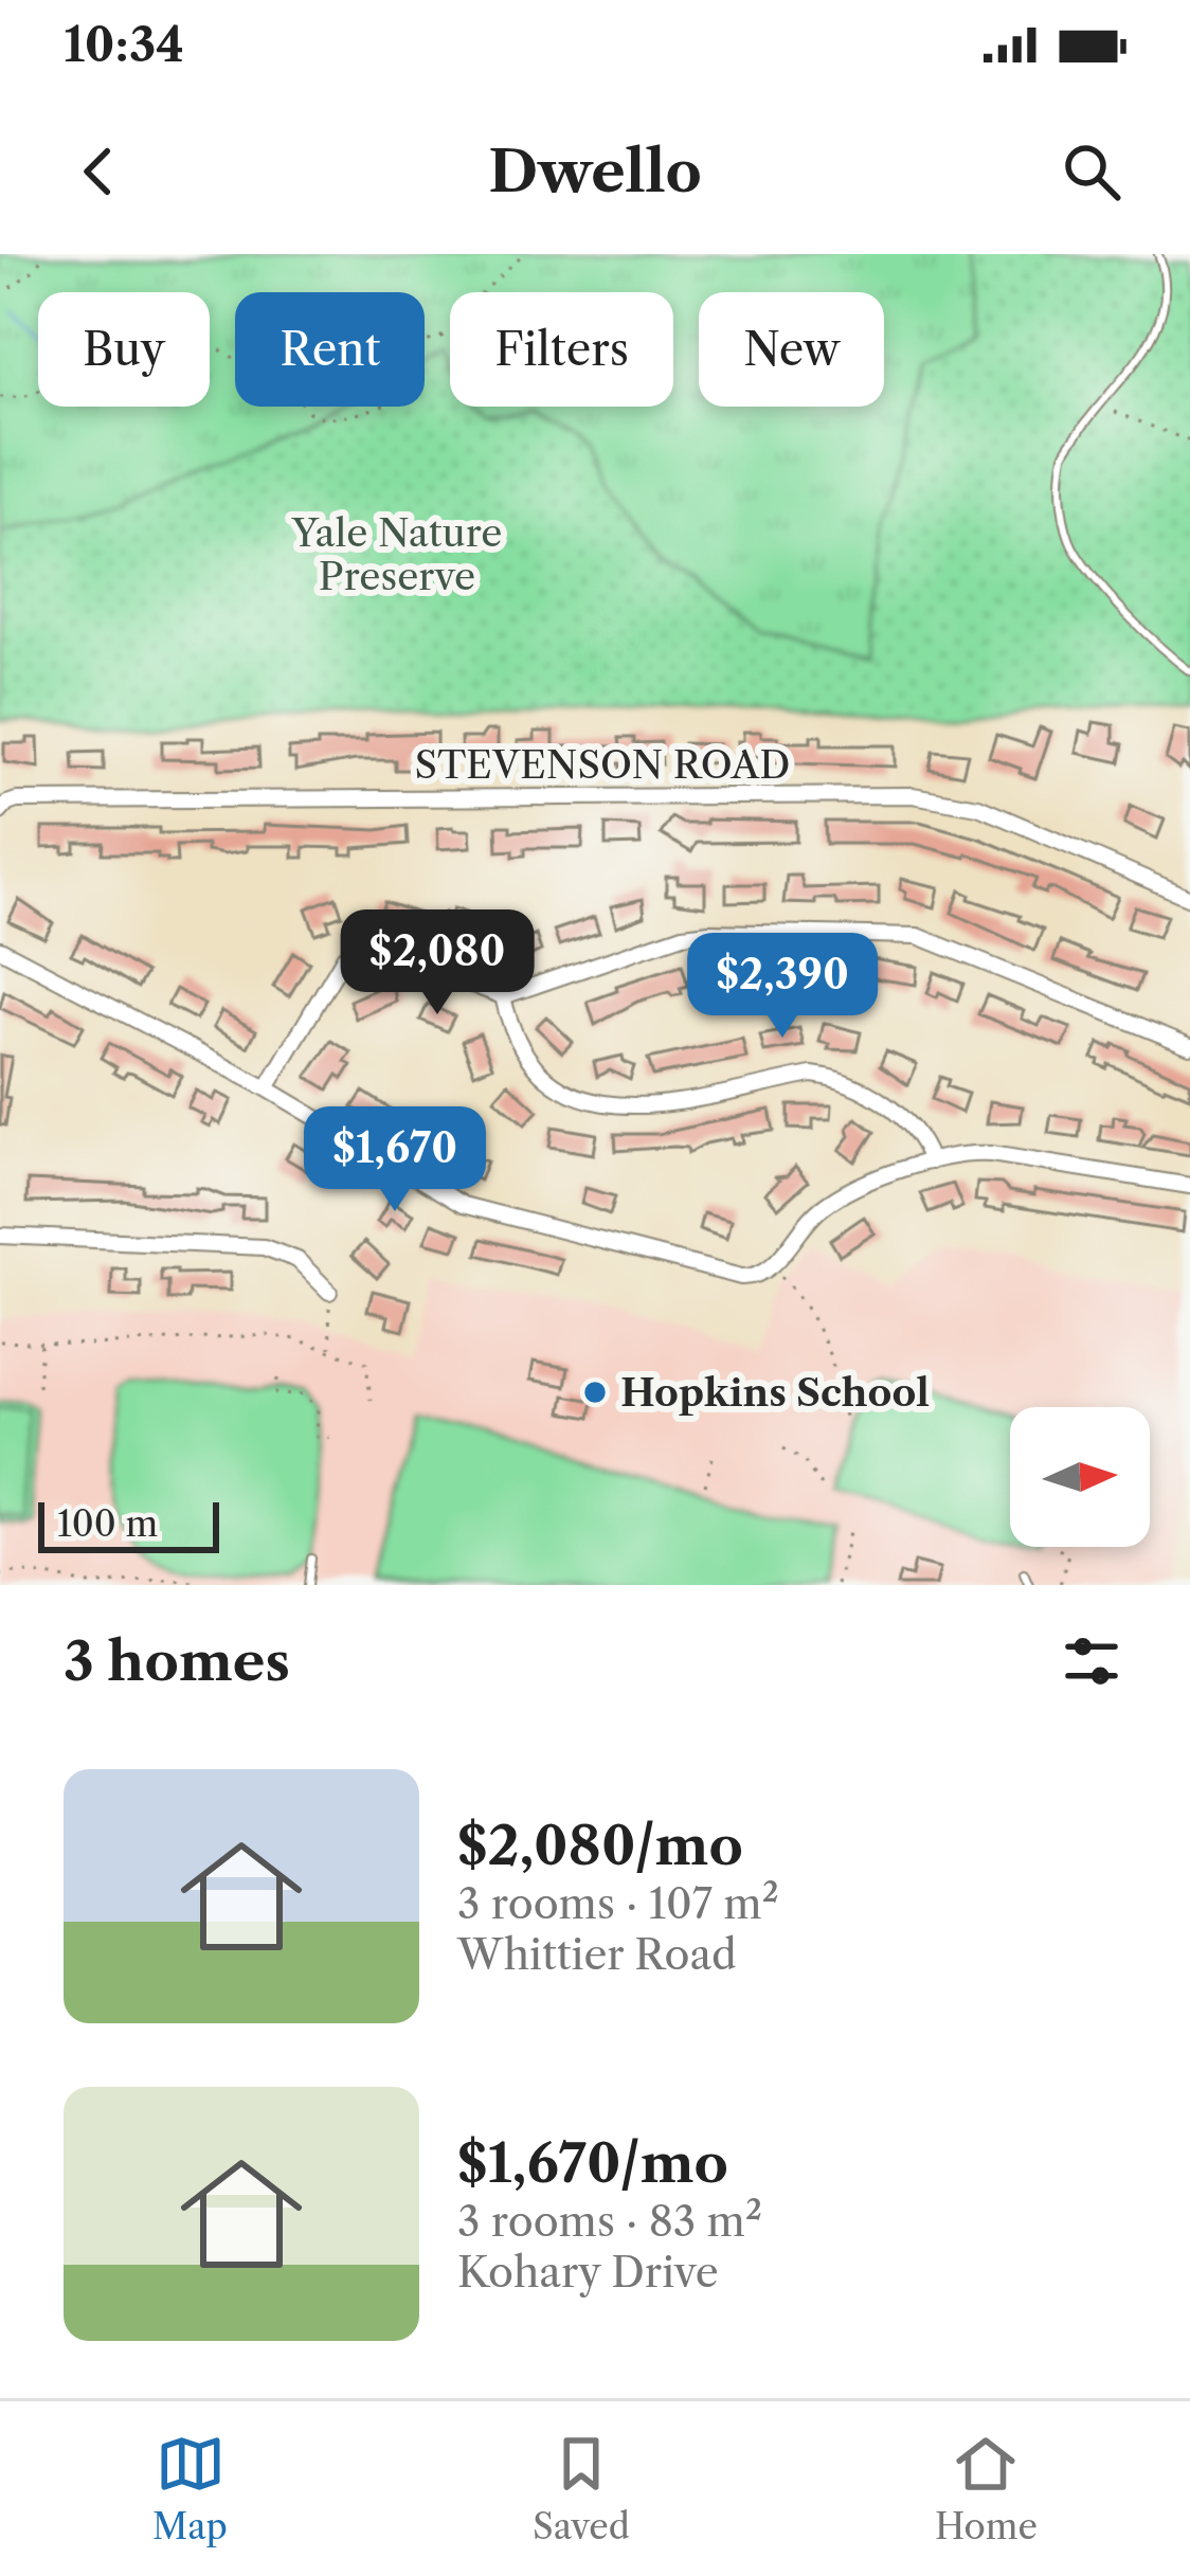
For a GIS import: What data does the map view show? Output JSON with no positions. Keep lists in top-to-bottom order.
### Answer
{
  "streets": {
    "street": ["STEVENSON ROAD"]
  },
  "parks": ["Yale Nature Preserve"],
  "places": ["Hopkins School"],
  "scale_bar": "100 m",
  "north": "right",
  "page": {
    "status": "10:34",
    "header": "Dwello",
    "chip": [
      "Buy",
      "Rent",
      "Filters",
      "New"
    ],
    "price": ["$2,080", "$2,390", "$1,670"],
    "scale": "100 m",
    "heading": "3 homes",
    "list": [
      {
        "name": "$2,080/mo",
        "note": "3 rooms · 107 m² · Whittier Road"
      },
      {
        "name": "$1,670/mo",
        "note": "3 rooms · 83 m² · Kohary Drive"
      }
    ],
    "tabs": ["Map", "Saved", "Home"]
  }
}
